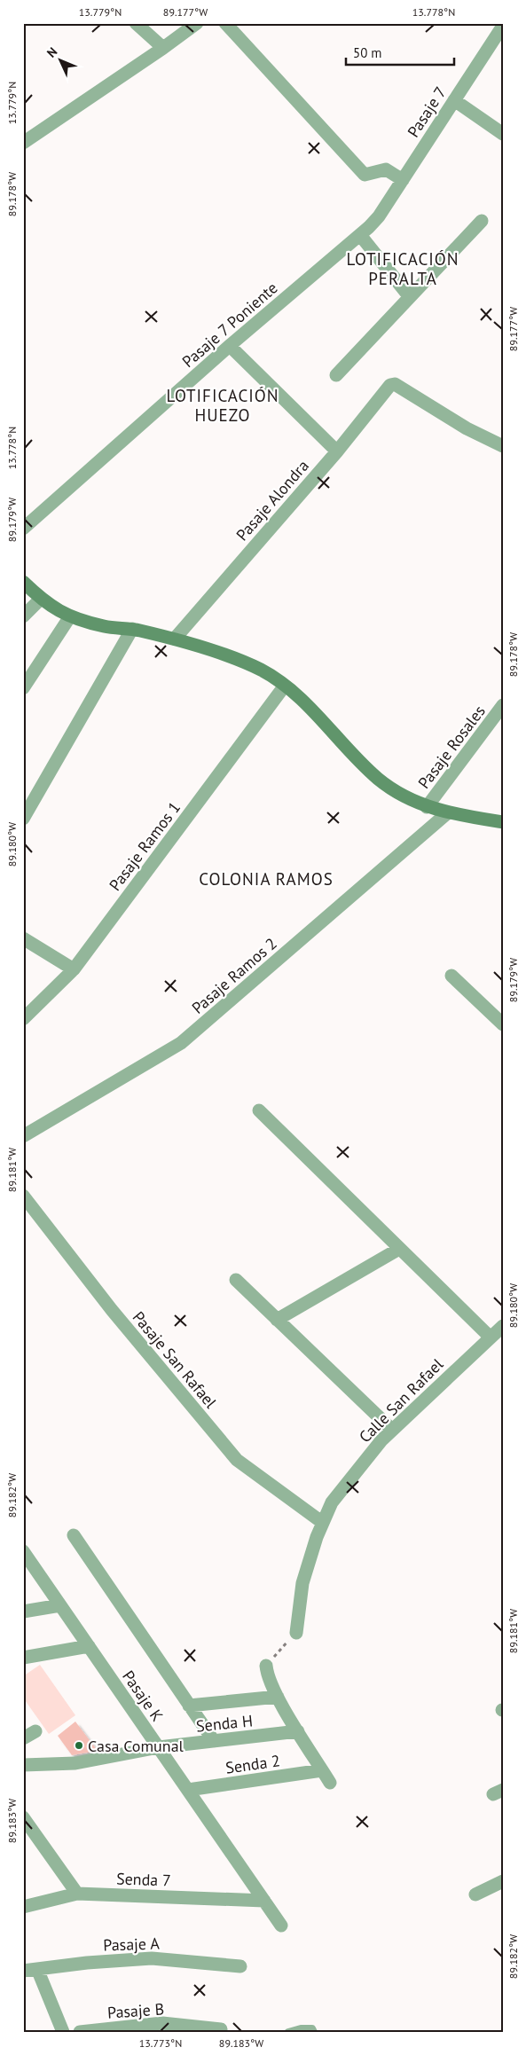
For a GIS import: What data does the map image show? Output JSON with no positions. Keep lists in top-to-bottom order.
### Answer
{
  "streets": {
    "street": [
      "Pasaje 7",
      "Pasaje 7 Poniente",
      "Pasaje Alondra",
      "Pasaje Rosales",
      "Pasaje Ramos 1",
      "Pasaje Ramos 2",
      "Pasaje San Rafael",
      "Calle San Rafael",
      "Pasaje K",
      "Senda H",
      "Senda 2",
      "Senda 7",
      "Pasaje A",
      "Pasaje B"
    ]
  },
  "crossings": [
    ["Pasaje 7", "Pasaje 7 Poniente"],
    ["Pasaje San Rafael", "Calle San Rafael"],
    ["Pasaje K", "Senda H"],
    ["Pasaje K", "Senda 2"],
    ["Pasaje K", "Senda 7"]
  ],
  "districts": ["LOTIFICACIÓN PERALTA", "LOTIFICACIÓN HUEZO", "COLONIA RAMOS"],
  "places": ["Casa Comunal"],
  "scale_bar": "50 m",
  "north": "top left",
  "coordinates": [
    "13.779°N",
    "89.177°W",
    "13.778°N",
    "89.178°W",
    "89.179°W",
    "89.180°W",
    "89.181°W",
    "89.182°W",
    "89.183°W",
    "13.773°N"
  ]
}
